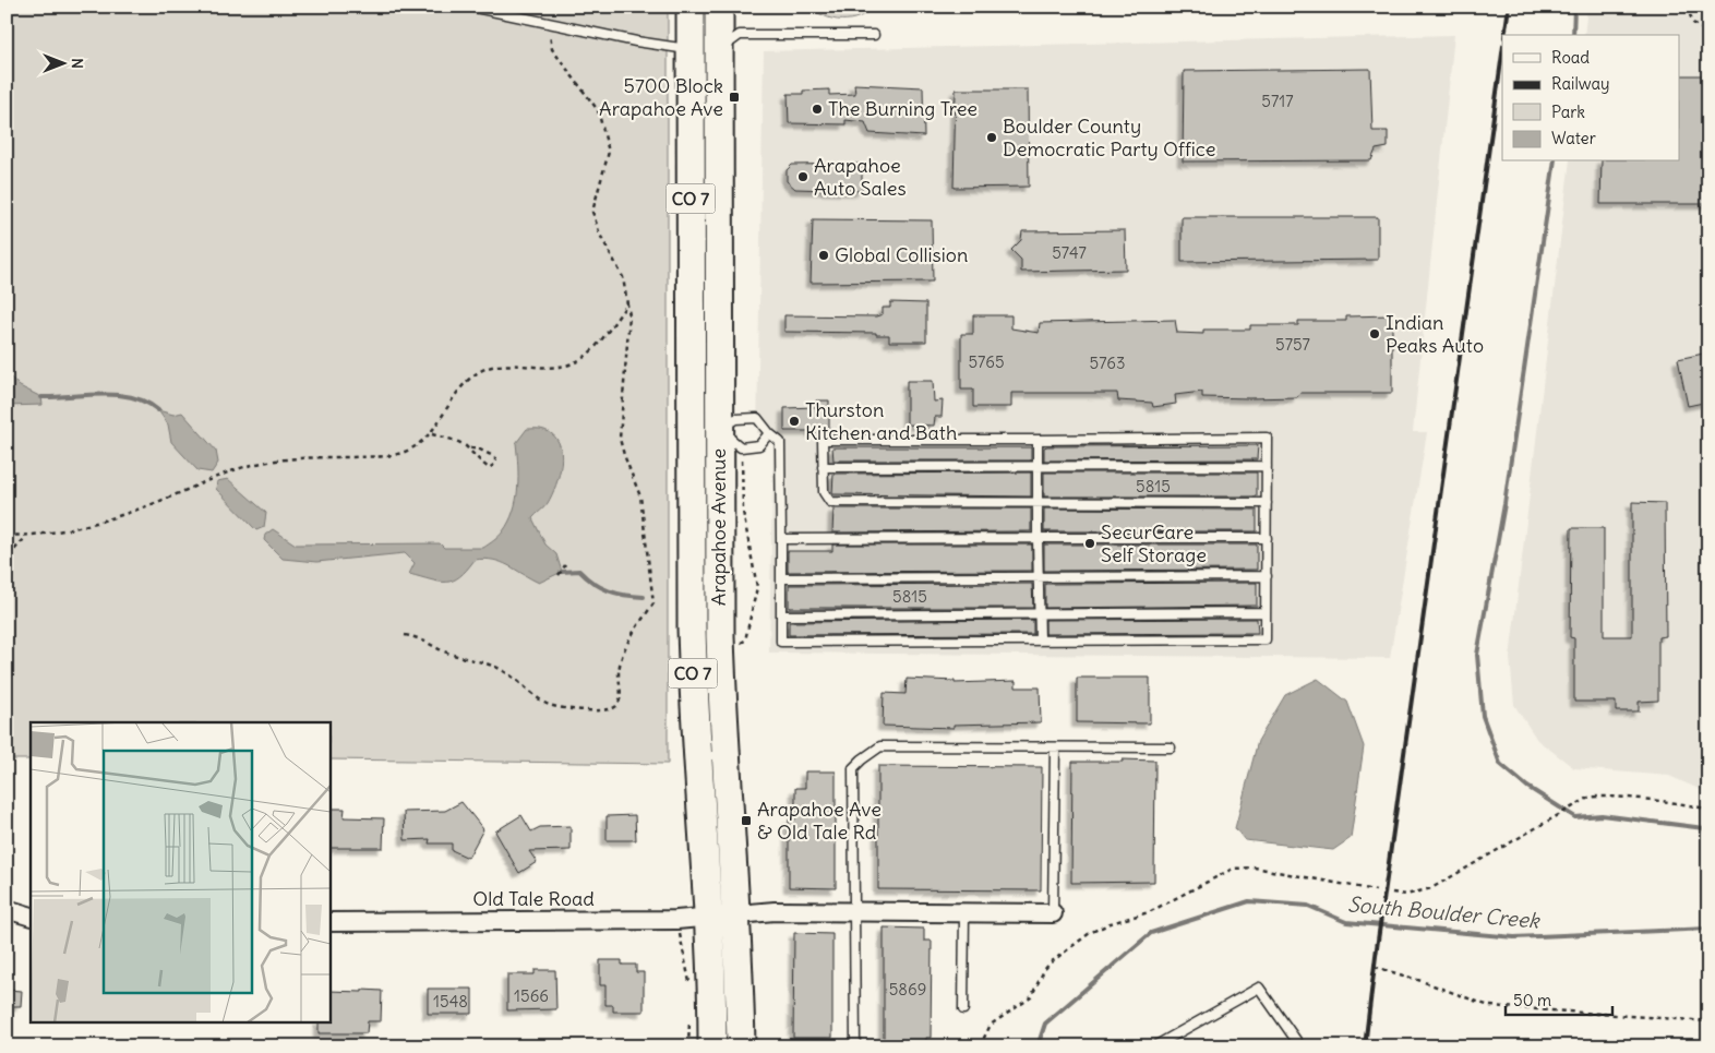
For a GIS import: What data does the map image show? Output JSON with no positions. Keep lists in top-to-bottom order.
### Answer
{
  "streets": {
    "main road": ["CO 7", "Arapahoe Avenue"],
    "street": ["Old Tale Road"]
  },
  "crossings": [
    ["Arapahoe Avenue", "Old Tale Road"]
  ],
  "water": ["South Boulder Creek"],
  "places": {
    "transit": ["5700 Block Arapahoe Ave", "Arapahoe Ave & Old Tale Rd"],
    "other": [
      "The Burning Tree",
      "Boulder County Democratic Party Office",
      "Arapahoe Auto Sales",
      "Global Collision",
      "Indian Peaks Auto",
      "Thurston Kitchen and Bath",
      "SecurCare Self Storage"
    ]
  },
  "house_numbers": [
    "5717",
    "5747",
    "5757",
    "5765",
    "5763",
    "5815",
    "5815",
    "5869",
    "1566",
    "1548"
  ],
  "legend": [
    "Road",
    "Railway",
    "Park",
    "Water"
  ],
  "scale_bar": "50 m",
  "north": "right"
}
